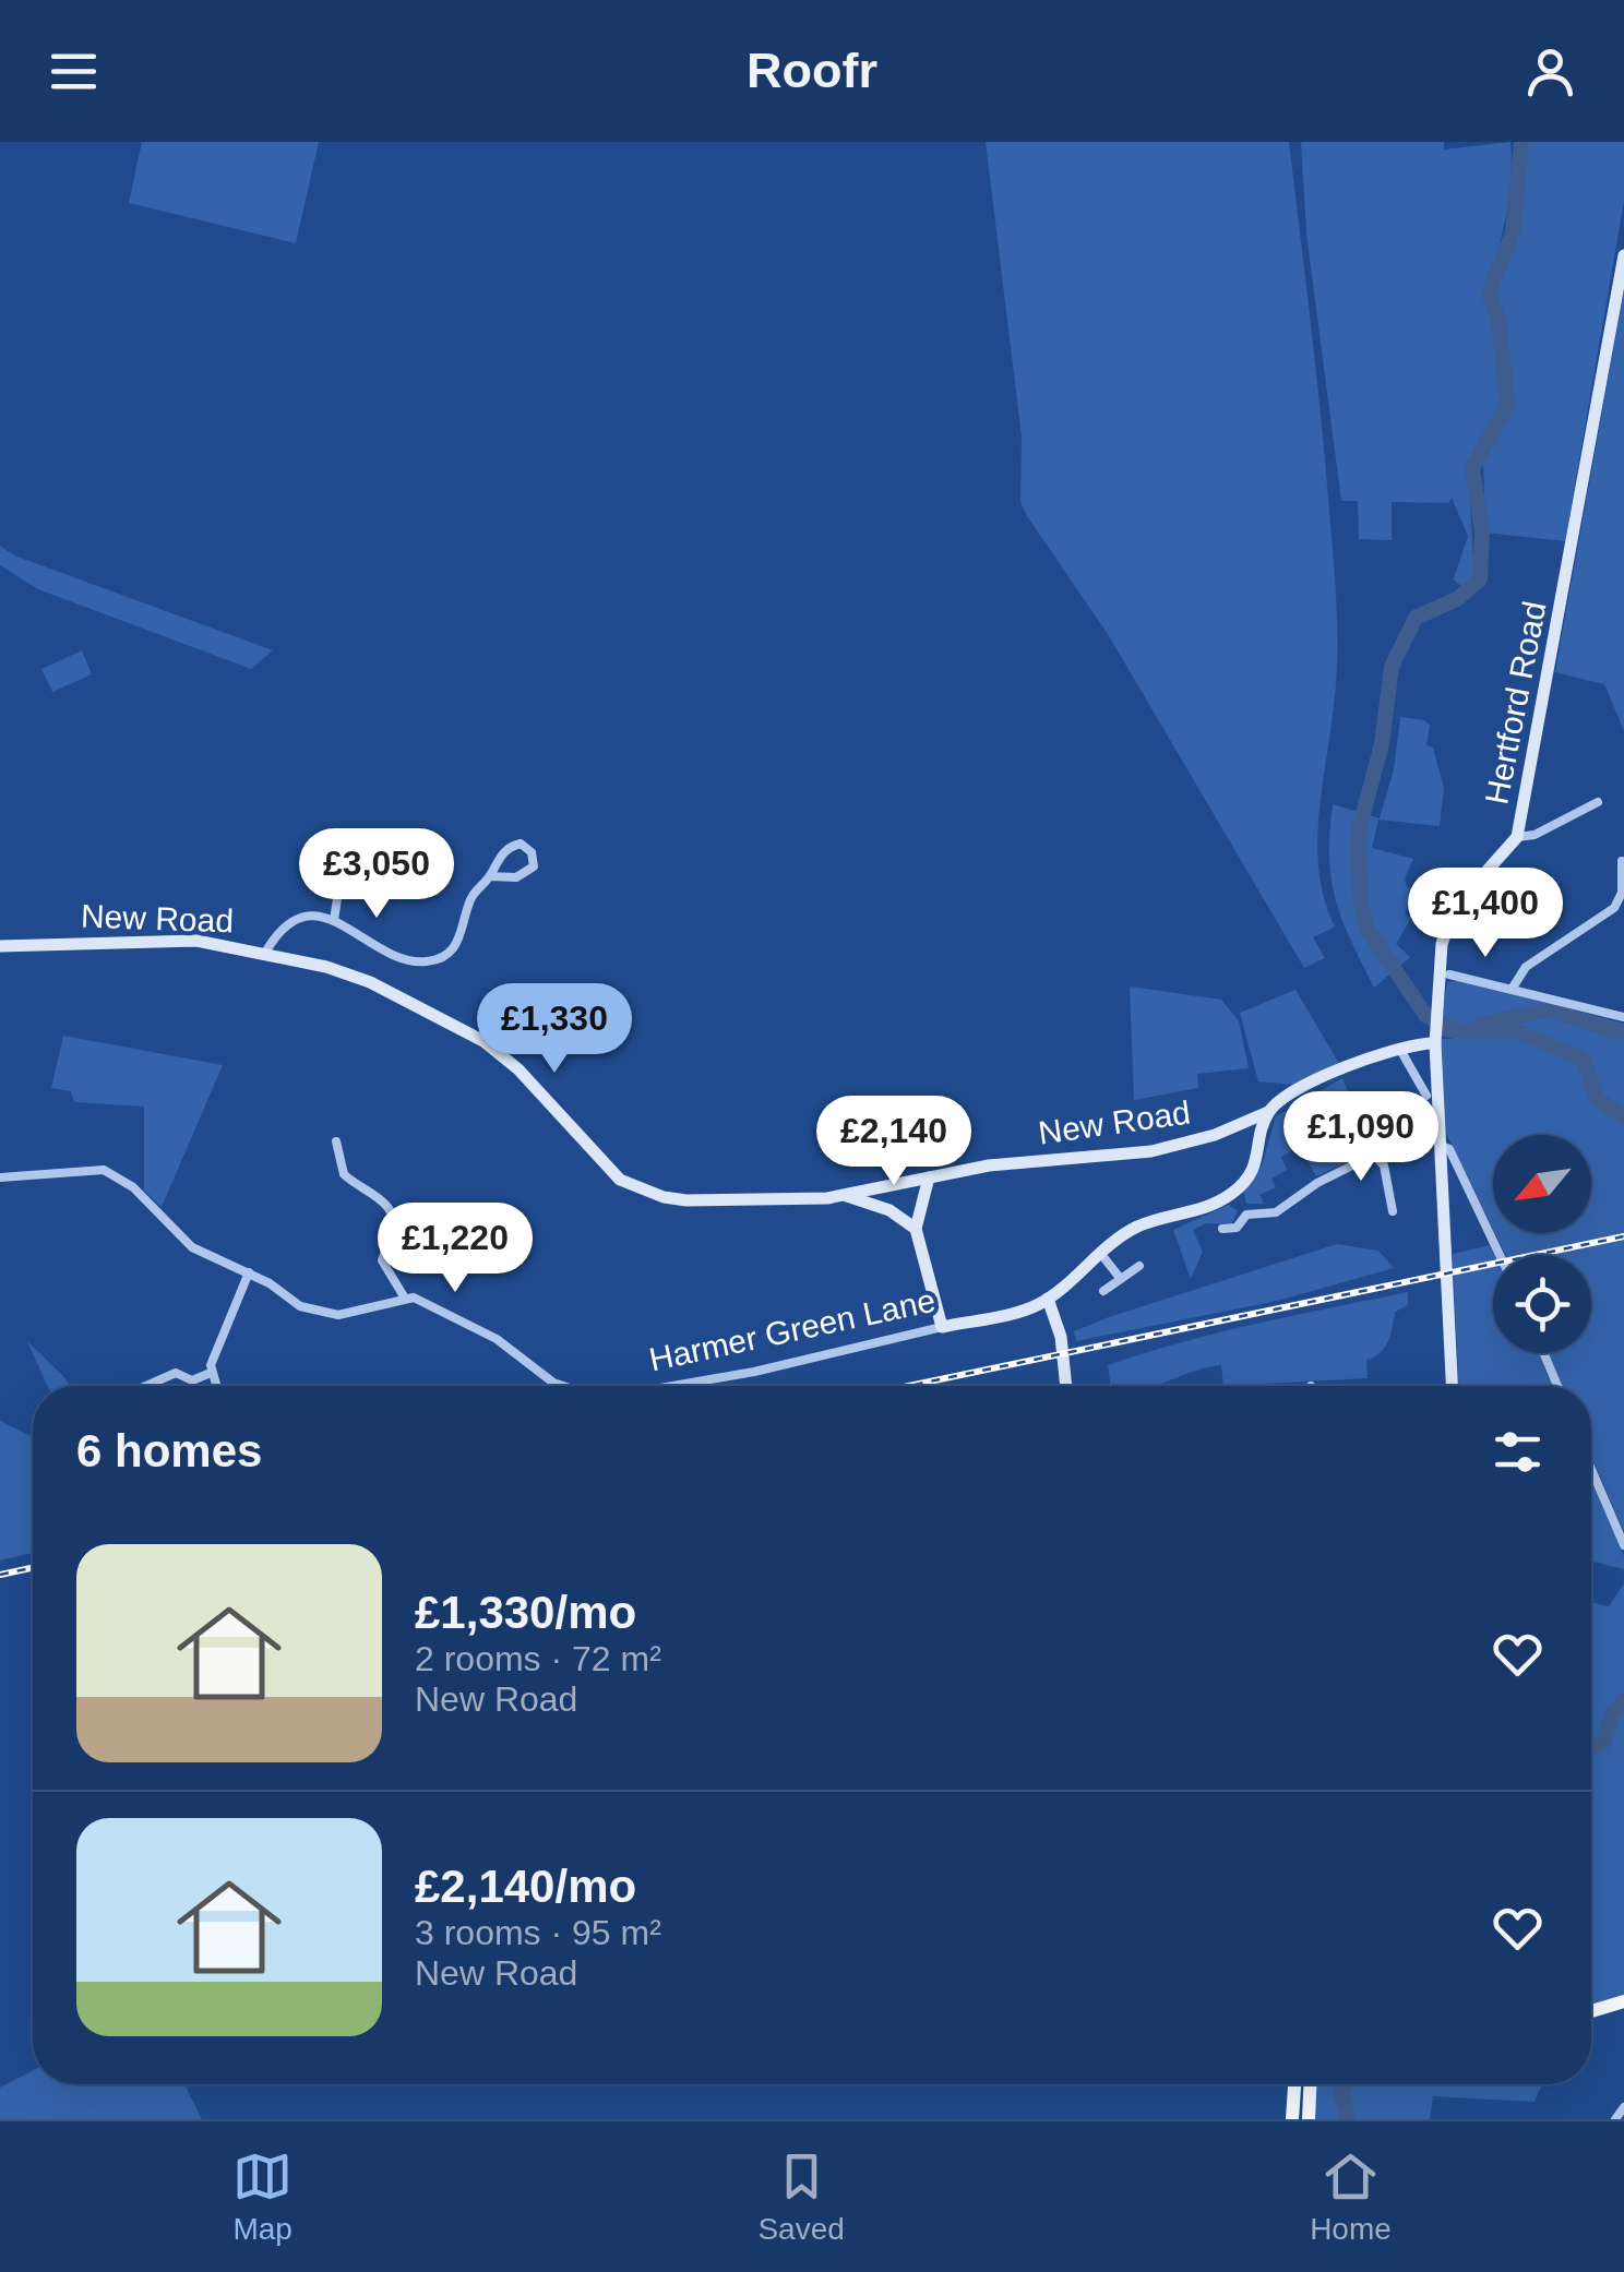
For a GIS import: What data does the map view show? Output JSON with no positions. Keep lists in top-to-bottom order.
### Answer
{
  "streets": {
    "street": ["Hertford Road", "New Road", "Harmer Green Lane"]
  },
  "north": "bottom left",
  "page": {
    "header": "Roofr",
    "price": [
      "£3,050",
      "£1,400",
      "£1,330",
      "£1,090",
      "£2,140",
      "£1,220"
    ],
    "heading": "6 homes",
    "list": [
      {
        "name": "£1,330/mo",
        "note": "2 rooms · 72 m² · New Road"
      },
      {
        "name": "£2,140/mo",
        "note": "3 rooms · 95 m² · New Road"
      }
    ],
    "tabs": ["Map", "Saved", "Home"]
  }
}
